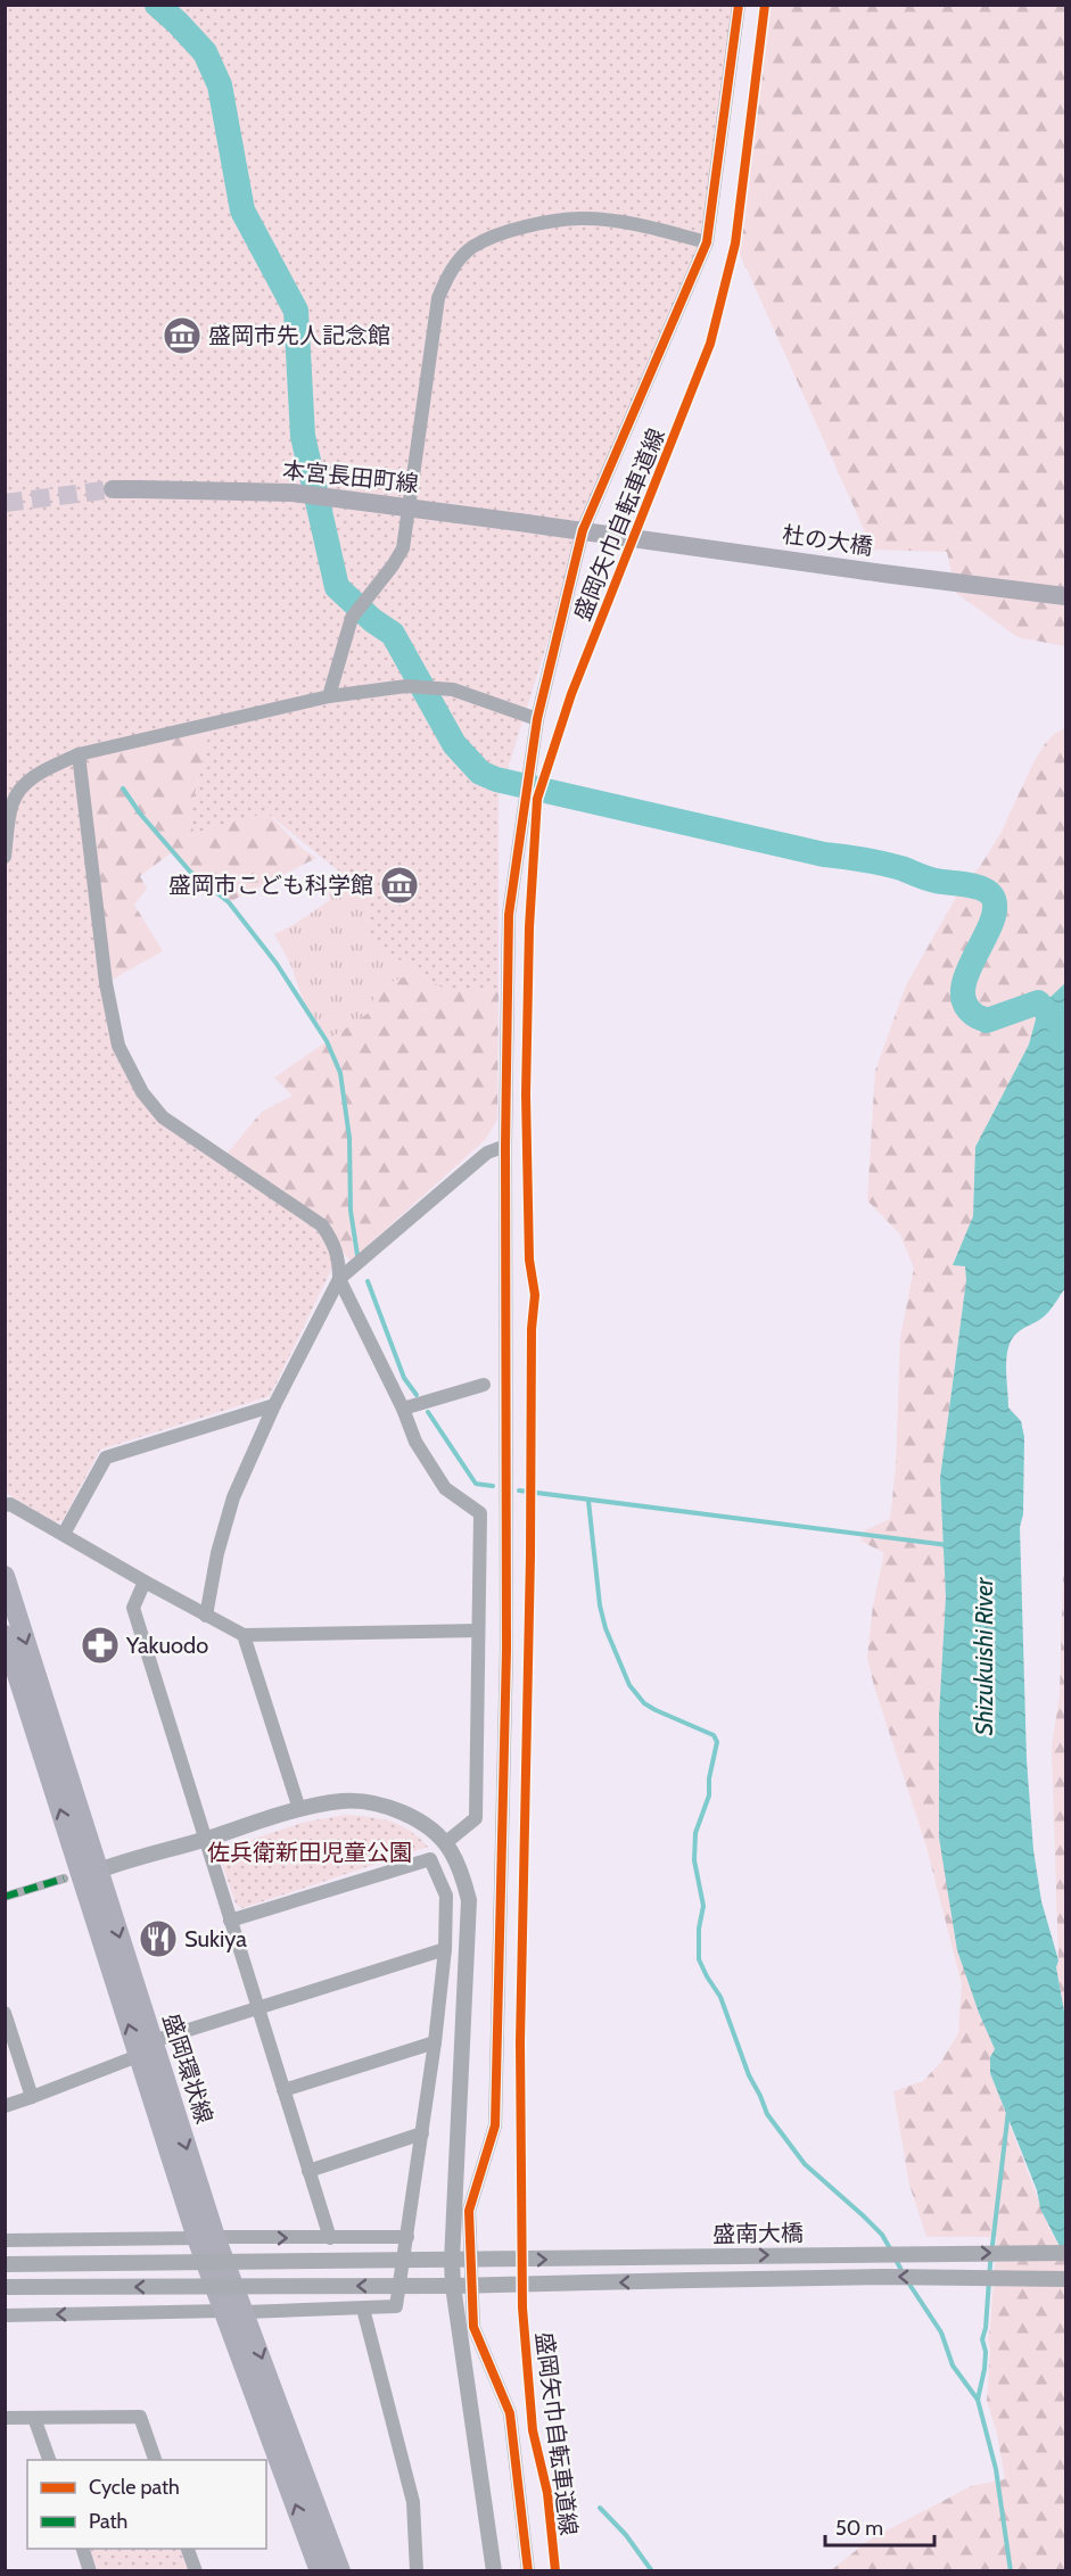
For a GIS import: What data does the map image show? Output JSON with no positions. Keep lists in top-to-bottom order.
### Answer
{
  "streets": {
    "main road": ["本宮長田町線", "杜の大橋", "盛岡環状線"],
    "street": ["盛南大橋"],
    "cycle path": ["盛岡矢巾自転車道線"]
  },
  "crossings": [
    ["本宮長田町線", "杜の大橋"]
  ],
  "water": ["Shizukuishi River"],
  "parks": ["佐兵衛新田児童公園"],
  "places": {
    "museum": ["盛岡市先人記念館", "盛岡市こども科学館"],
    "pharmacy": ["Yakuodo"],
    "restaurant": ["Sukiya"]
  },
  "legend": ["Cycle path", "Path"],
  "scale_bar": "50 m"
}
